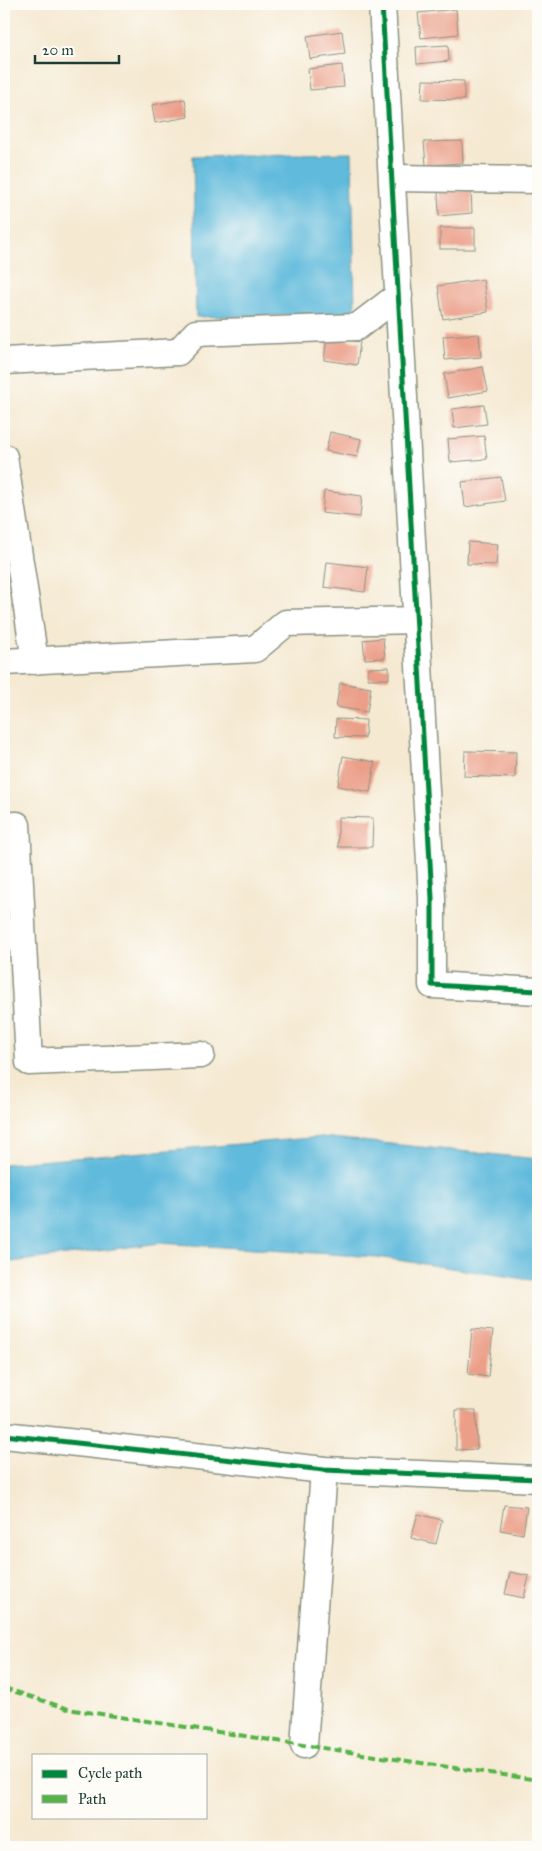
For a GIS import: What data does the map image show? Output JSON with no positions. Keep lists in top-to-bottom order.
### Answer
{
  "legend": ["Cycle path", "Path"],
  "scale_bar": "20 m"
}
